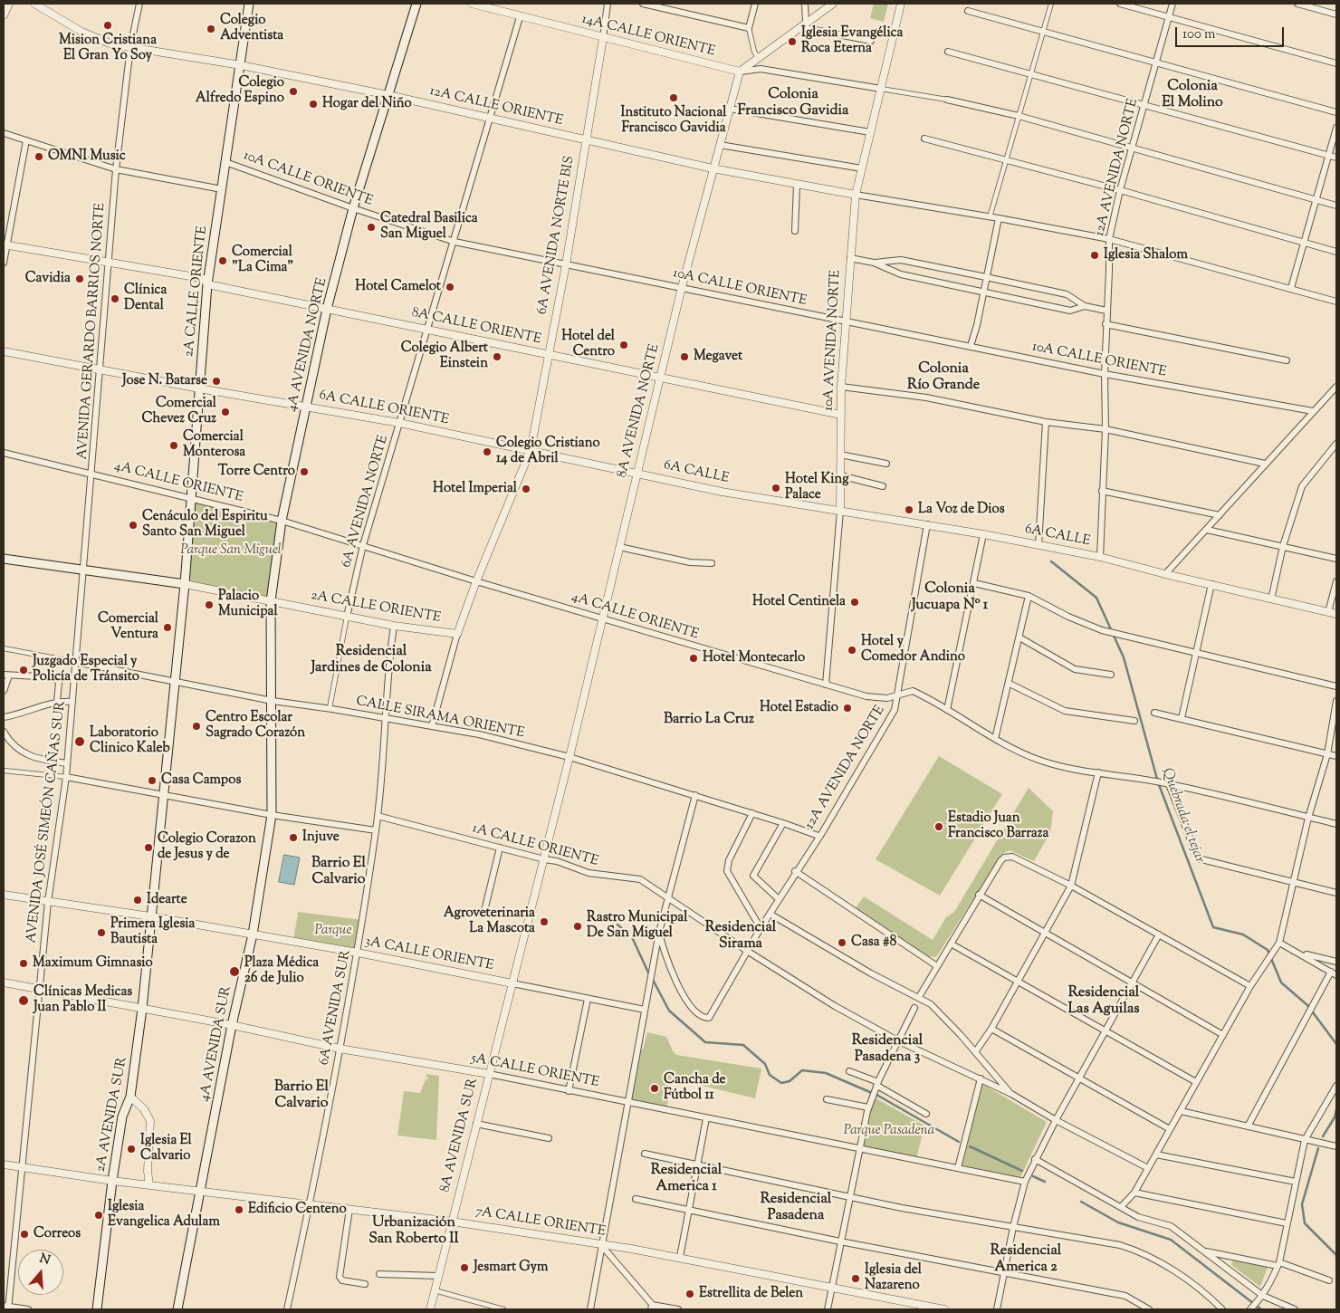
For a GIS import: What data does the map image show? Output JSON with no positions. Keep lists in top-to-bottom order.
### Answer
{
  "streets": {
    "main road": [
      "2A CALLE ORIENTE",
      "4A AVENIDA NORTE",
      "4A AVENIDA SUR",
      "2A AVENIDA SUR"
    ],
    "street": [
      "14A CALLE ORIENTE",
      "12A CALLE ORIENTE",
      "12A AVENIDA NORTE",
      "10A CALLE ORIENTE",
      "6A AVENIDA NORTE BIS",
      "8A CALLE ORIENTE",
      "AVENIDA GERARDO BARRIOS NORTE",
      "10A AVENIDA NORTE",
      "6A CALLE ORIENTE",
      "8A AVENIDA NORTE",
      "6A CALLE",
      "4A CALLE ORIENTE",
      "6A AVENIDA NORTE",
      "CALLE SIRAMA ORIENTE",
      "AVENIDA JOSÉ SIMEÓN CAÑAS SUR",
      "1A CALLE ORIENTE",
      "3A CALLE ORIENTE",
      "6A AVENIDA SUR",
      "5A CALLE ORIENTE",
      "8A AVENIDA SUR",
      "7A CALLE ORIENTE"
    ]
  },
  "crossings": [
    ["14A CALLE ORIENTE", "6A AVENIDA NORTE BIS"],
    ["14A CALLE ORIENTE", "10A AVENIDA NORTE"],
    ["14A CALLE ORIENTE", "8A AVENIDA NORTE"],
    ["14A CALLE ORIENTE", "6A AVENIDA NORTE"],
    ["12A CALLE ORIENTE", "6A AVENIDA NORTE BIS"],
    ["12A CALLE ORIENTE", "2A CALLE ORIENTE"],
    ["12A CALLE ORIENTE", "AVENIDA GERARDO BARRIOS NORTE"],
    ["12A CALLE ORIENTE", "10A AVENIDA NORTE"],
    ["12A CALLE ORIENTE", "4A AVENIDA NORTE"],
    ["12A CALLE ORIENTE", "8A AVENIDA NORTE"],
    ["12A CALLE ORIENTE", "6A AVENIDA NORTE"],
    ["12A AVENIDA NORTE", "10A CALLE ORIENTE"],
    ["12A AVENIDA NORTE", "6A CALLE"],
    ["12A AVENIDA NORTE", "4A CALLE ORIENTE"],
    ["12A AVENIDA NORTE", "CALLE SIRAMA ORIENTE"],
    ["12A AVENIDA NORTE", "1A CALLE ORIENTE"],
    ["10A CALLE ORIENTE", "6A AVENIDA NORTE BIS"],
    ["10A CALLE ORIENTE", "2A CALLE ORIENTE"],
    ["10A CALLE ORIENTE", "10A AVENIDA NORTE"],
    ["10A CALLE ORIENTE", "4A AVENIDA NORTE"],
    ["10A CALLE ORIENTE", "8A AVENIDA NORTE"],
    ["10A CALLE ORIENTE", "6A AVENIDA NORTE"],
    ["6A AVENIDA NORTE BIS", "2A CALLE ORIENTE"],
    ["6A AVENIDA NORTE BIS", "8A CALLE ORIENTE"],
    ["6A AVENIDA NORTE BIS", "6A CALLE ORIENTE"],
    ["6A AVENIDA NORTE BIS", "4A CALLE ORIENTE"],
    ["6A AVENIDA NORTE BIS", "CALLE SIRAMA ORIENTE"],
    ["2A CALLE ORIENTE", "8A CALLE ORIENTE"],
    ["2A CALLE ORIENTE", "AVENIDA GERARDO BARRIOS NORTE"],
    ["2A CALLE ORIENTE", "4A AVENIDA NORTE"],
    ["2A CALLE ORIENTE", "6A CALLE ORIENTE"],
    ["2A CALLE ORIENTE", "4A CALLE ORIENTE"],
    ["2A CALLE ORIENTE", "6A AVENIDA NORTE"],
    ["2A CALLE ORIENTE", "CALLE SIRAMA ORIENTE"],
    ["2A CALLE ORIENTE", "6A AVENIDA SUR"],
    ["2A CALLE ORIENTE", "2A AVENIDA SUR"],
    ["8A CALLE ORIENTE", "AVENIDA GERARDO BARRIOS NORTE"],
    ["8A CALLE ORIENTE", "10A AVENIDA NORTE"],
    ["8A CALLE ORIENTE", "4A AVENIDA NORTE"],
    ["8A CALLE ORIENTE", "8A AVENIDA NORTE"],
    ["8A CALLE ORIENTE", "6A AVENIDA NORTE"],
    ["AVENIDA GERARDO BARRIOS NORTE", "6A CALLE ORIENTE"],
    ["AVENIDA GERARDO BARRIOS NORTE", "4A CALLE ORIENTE"],
    ["AVENIDA GERARDO BARRIOS NORTE", "CALLE SIRAMA ORIENTE"],
    ["AVENIDA GERARDO BARRIOS NORTE", "AVENIDA JOSÉ SIMEÓN CAÑAS SUR"],
    ["10A AVENIDA NORTE", "6A CALLE"],
    ["10A AVENIDA NORTE", "4A CALLE ORIENTE"],
    ["4A AVENIDA NORTE", "6A CALLE ORIENTE"],
    ["4A AVENIDA NORTE", "4A CALLE ORIENTE"],
    ["4A AVENIDA NORTE", "CALLE SIRAMA ORIENTE"],
    ["4A AVENIDA NORTE", "4A AVENIDA SUR"],
    ["6A CALLE ORIENTE", "8A AVENIDA NORTE"],
    ["6A CALLE ORIENTE", "6A CALLE"],
    ["6A CALLE ORIENTE", "6A AVENIDA NORTE"],
    ["8A AVENIDA NORTE", "6A CALLE"],
    ["8A AVENIDA NORTE", "4A CALLE ORIENTE"],
    ["8A AVENIDA NORTE", "CALLE SIRAMA ORIENTE"],
    ["8A AVENIDA NORTE", "8A AVENIDA SUR"],
    ["4A CALLE ORIENTE", "6A AVENIDA NORTE"],
    ["6A AVENIDA NORTE", "CALLE SIRAMA ORIENTE"],
    ["CALLE SIRAMA ORIENTE", "AVENIDA JOSÉ SIMEÓN CAÑAS SUR"],
    ["CALLE SIRAMA ORIENTE", "6A AVENIDA SUR"],
    ["CALLE SIRAMA ORIENTE", "4A AVENIDA SUR"],
    ["CALLE SIRAMA ORIENTE", "2A AVENIDA SUR"],
    ["CALLE SIRAMA ORIENTE", "8A AVENIDA SUR"],
    ["AVENIDA JOSÉ SIMEÓN CAÑAS SUR", "3A CALLE ORIENTE"],
    ["AVENIDA JOSÉ SIMEÓN CAÑAS SUR", "5A CALLE ORIENTE"],
    ["AVENIDA JOSÉ SIMEÓN CAÑAS SUR", "7A CALLE ORIENTE"],
    ["1A CALLE ORIENTE", "6A AVENIDA SUR"],
    ["1A CALLE ORIENTE", "8A AVENIDA SUR"],
    ["3A CALLE ORIENTE", "6A AVENIDA SUR"],
    ["3A CALLE ORIENTE", "4A AVENIDA SUR"],
    ["3A CALLE ORIENTE", "2A AVENIDA SUR"],
    ["3A CALLE ORIENTE", "8A AVENIDA SUR"],
    ["6A AVENIDA SUR", "5A CALLE ORIENTE"],
    ["6A AVENIDA SUR", "7A CALLE ORIENTE"],
    ["4A AVENIDA SUR", "5A CALLE ORIENTE"],
    ["4A AVENIDA SUR", "7A CALLE ORIENTE"],
    ["5A CALLE ORIENTE", "2A AVENIDA SUR"],
    ["5A CALLE ORIENTE", "8A AVENIDA SUR"],
    ["2A AVENIDA SUR", "7A CALLE ORIENTE"],
    ["8A AVENIDA SUR", "7A CALLE ORIENTE"]
  ],
  "districts": [
    "Colonia El Molino",
    "Colonia Francisco Gavidia",
    "Colonia Río Grande",
    "Colonia Jucuapa Nº 1",
    "Residencial Jardines de Colonia",
    "Barrio La Cruz",
    "Barrio El Calvario",
    "Residencial Sirama",
    "Residencial Las Aguilas",
    "Residencial Pasadena 3",
    "Barrio El Calvario",
    "Residencial America 1",
    "Residencial Pasadena",
    "Urbanización San Roberto II",
    "Residencial America 2"
  ],
  "water": ["Quebrada el tejar"],
  "parks": ["Parque San Miguel", "Parque", "Parque Pasadena"],
  "places": [
    "Mision Cristiana El Gran Yo Soy",
    "Colegio Adventista",
    "Iglesia Evangélica Roca Eterna",
    "Colegio Alfredo Espino",
    "Instituto Nacional Francisco Gavidia",
    "Hogar del Niño",
    "OMNI Music",
    "Catedral Basilica San Miguel",
    "Iglesia Shalom",
    "Comercial \"La Cima\"",
    "Cavidia",
    "Hotel Camelot",
    "Clínica Dental",
    "Hotel del Centro",
    "Colegio Albert Einstein",
    "Megavet",
    "Jose N. Batarse",
    "Comercial Chevez Cruz",
    "Comercial Monterosa",
    "Colegio Cristiano 14 de Abril",
    "Torre Centro",
    "Hotel King Palace",
    "Hotel Imperial",
    "La Voz de Dios",
    "Cenáculo del Espiritu Santo San Miguel",
    "Hotel Centinela",
    "Palacio Municipal",
    "Comercial Ventura",
    "Hotel y Comedor Andino",
    "Hotel Montecarlo",
    "Juzgado Especial y Policía de Tránsito",
    "Hotel Estadio",
    "Centro Escolar Sagrado Corazón",
    "Laboratorio Clinico Kaleb",
    "Casa Campos",
    "Estadio Juan Francisco Barraza",
    "Injuve",
    "Colegio Corazon de Jesus y de",
    "Idearte",
    "Agroveterinaria La Mascota",
    "Rastro Municipal De San Miguel",
    "Primera Iglesia Bautista",
    "Casa #8",
    "Maximum Gimnasio",
    "Plaza Médica 26 de Julio",
    "Clínicas Medicas Juan Pablo II",
    "Cancha de Fútbol 11",
    "Iglesia El Calvario",
    "Edificio Centeno",
    "Iglesia Evangelica Adulam",
    "Correos",
    "Jesmart Gym",
    "Iglesia del Nazareno",
    "Estrellita de Belen"
  ],
  "scale_bar": "100 m",
  "north": "top"
}
